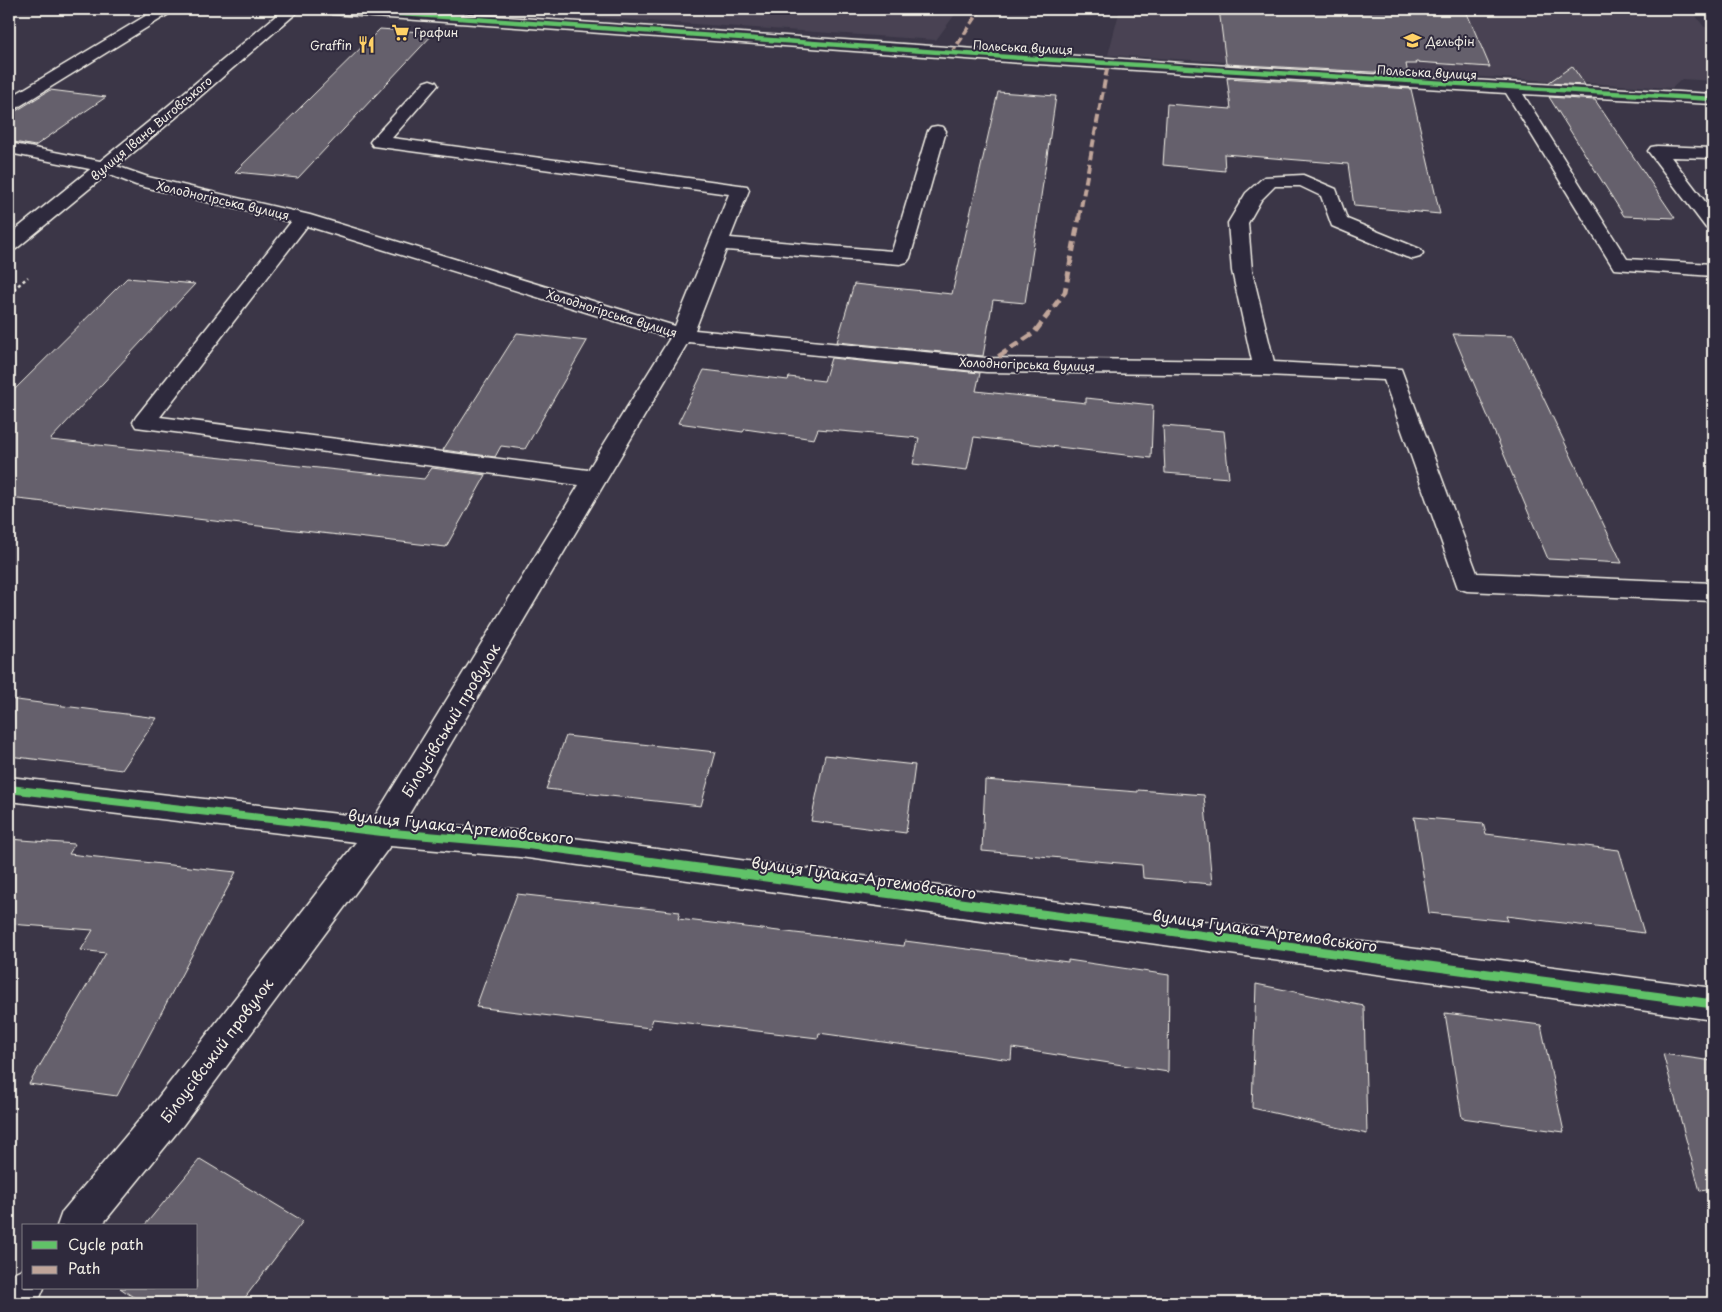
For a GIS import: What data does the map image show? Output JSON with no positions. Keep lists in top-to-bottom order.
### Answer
{
  "streets": {
    "street": [
      "Польська вулиця",
      "вулиця Івана Виговського",
      "Холодногірська вулиця",
      "Білоусівський провулок",
      "вулиця Гулака-Артемовського"
    ]
  },
  "crossings": [
    ["вулиця Івана Виговського", "Холодногірська вулиця"],
    ["Холодногірська вулиця", "Білоусівський провулок"],
    ["Білоусівський провулок", "вулиця Гулака-Артемовського"]
  ],
  "places": {
    "supermarket": ["Графин"],
    "school or university": ["Дельфін"],
    "restaurant": ["Graffin"]
  },
  "legend": ["Cycle path", "Path"]
}
